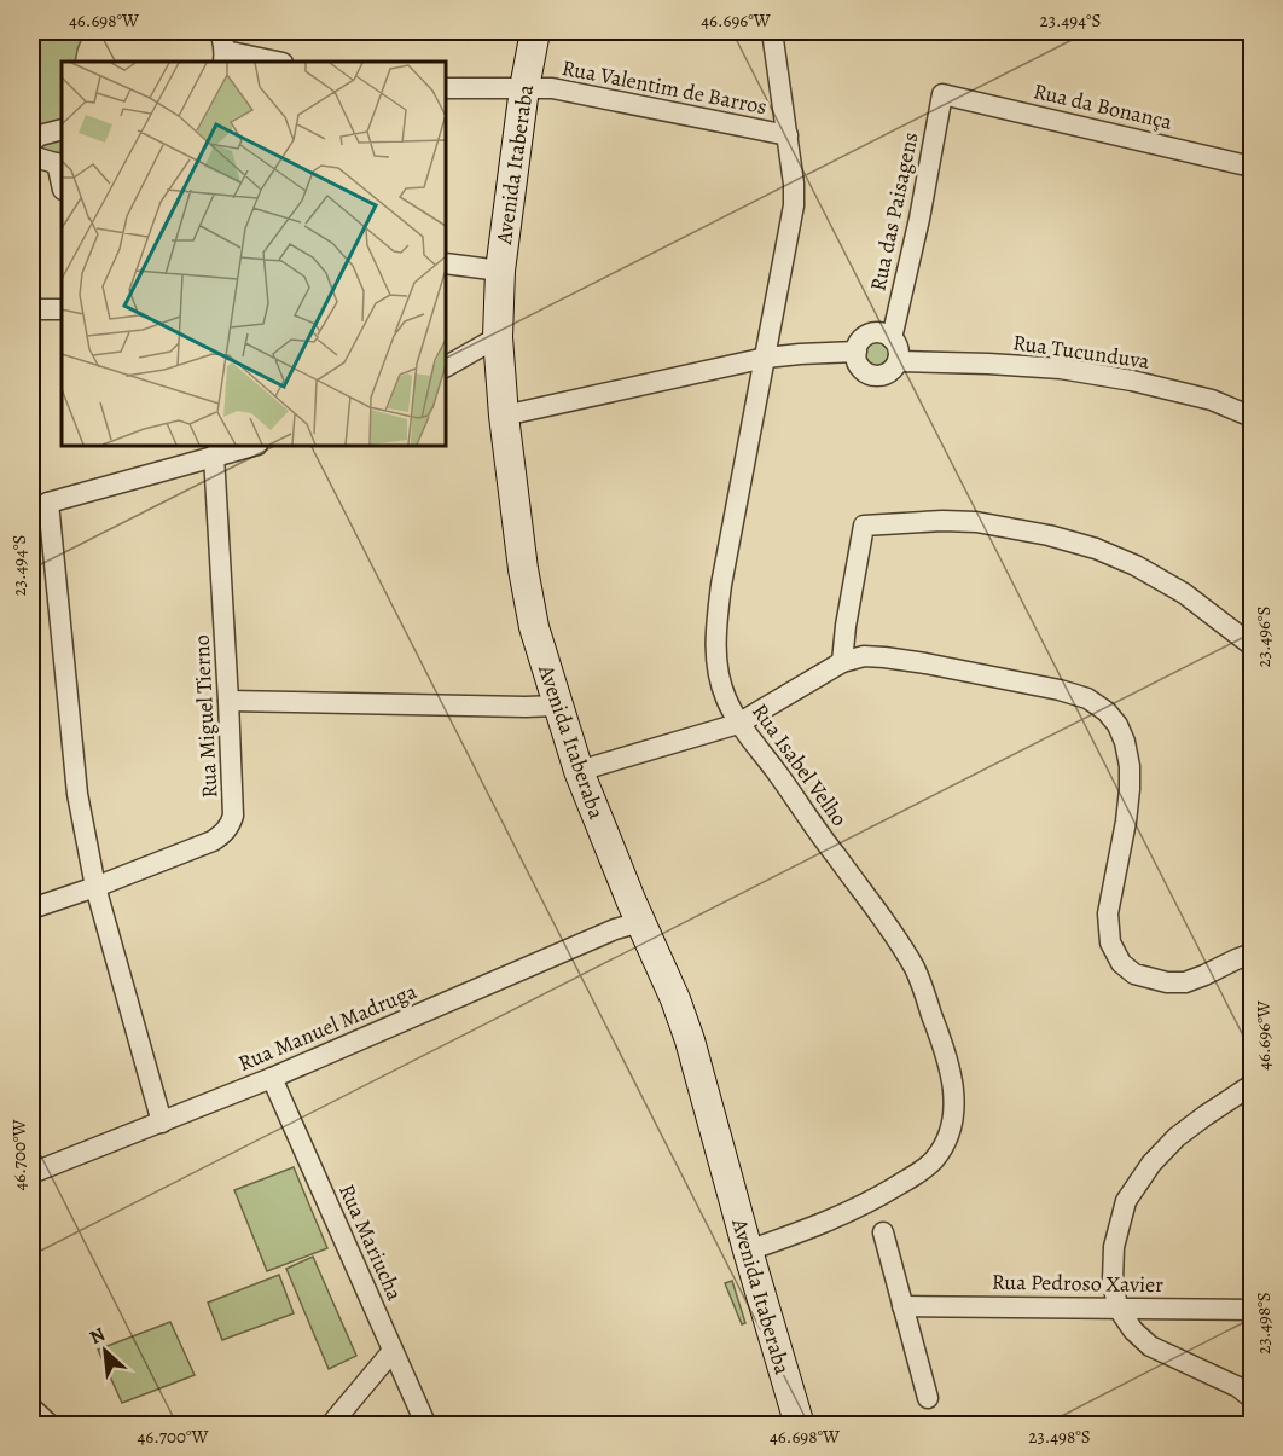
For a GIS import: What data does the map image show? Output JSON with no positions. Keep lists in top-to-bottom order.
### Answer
{
  "streets": {
    "main road": ["Avenida Itaberaba"],
    "street": [
      "Rua Valentim de Barros",
      "Rua da Bonança",
      "Rua das Paisagens",
      "Rua Tucunduva",
      "Rua Miguel Tierno",
      "Rua Isabel Velho",
      "Rua Manuel Madruga",
      "Rua Mariucha",
      "Rua Pedroso Xavier"
    ]
  },
  "crossings": [
    ["Rua Valentim de Barros", "Avenida Itaberaba"],
    ["Rua Valentim de Barros", "Rua Isabel Velho"],
    ["Rua da Bonança", "Rua das Paisagens"],
    ["Avenida Itaberaba", "Rua Isabel Velho"],
    ["Avenida Itaberaba", "Rua Manuel Madruga"],
    ["Rua das Paisagens", "Rua Tucunduva"],
    ["Rua Manuel Madruga", "Rua Mariucha"]
  ],
  "north": "top left",
  "coordinates": [
    "46.698°W",
    "46.696°W",
    "23.494°S",
    "23.496°S",
    "46.700°W",
    "23.498°S"
  ]
}
